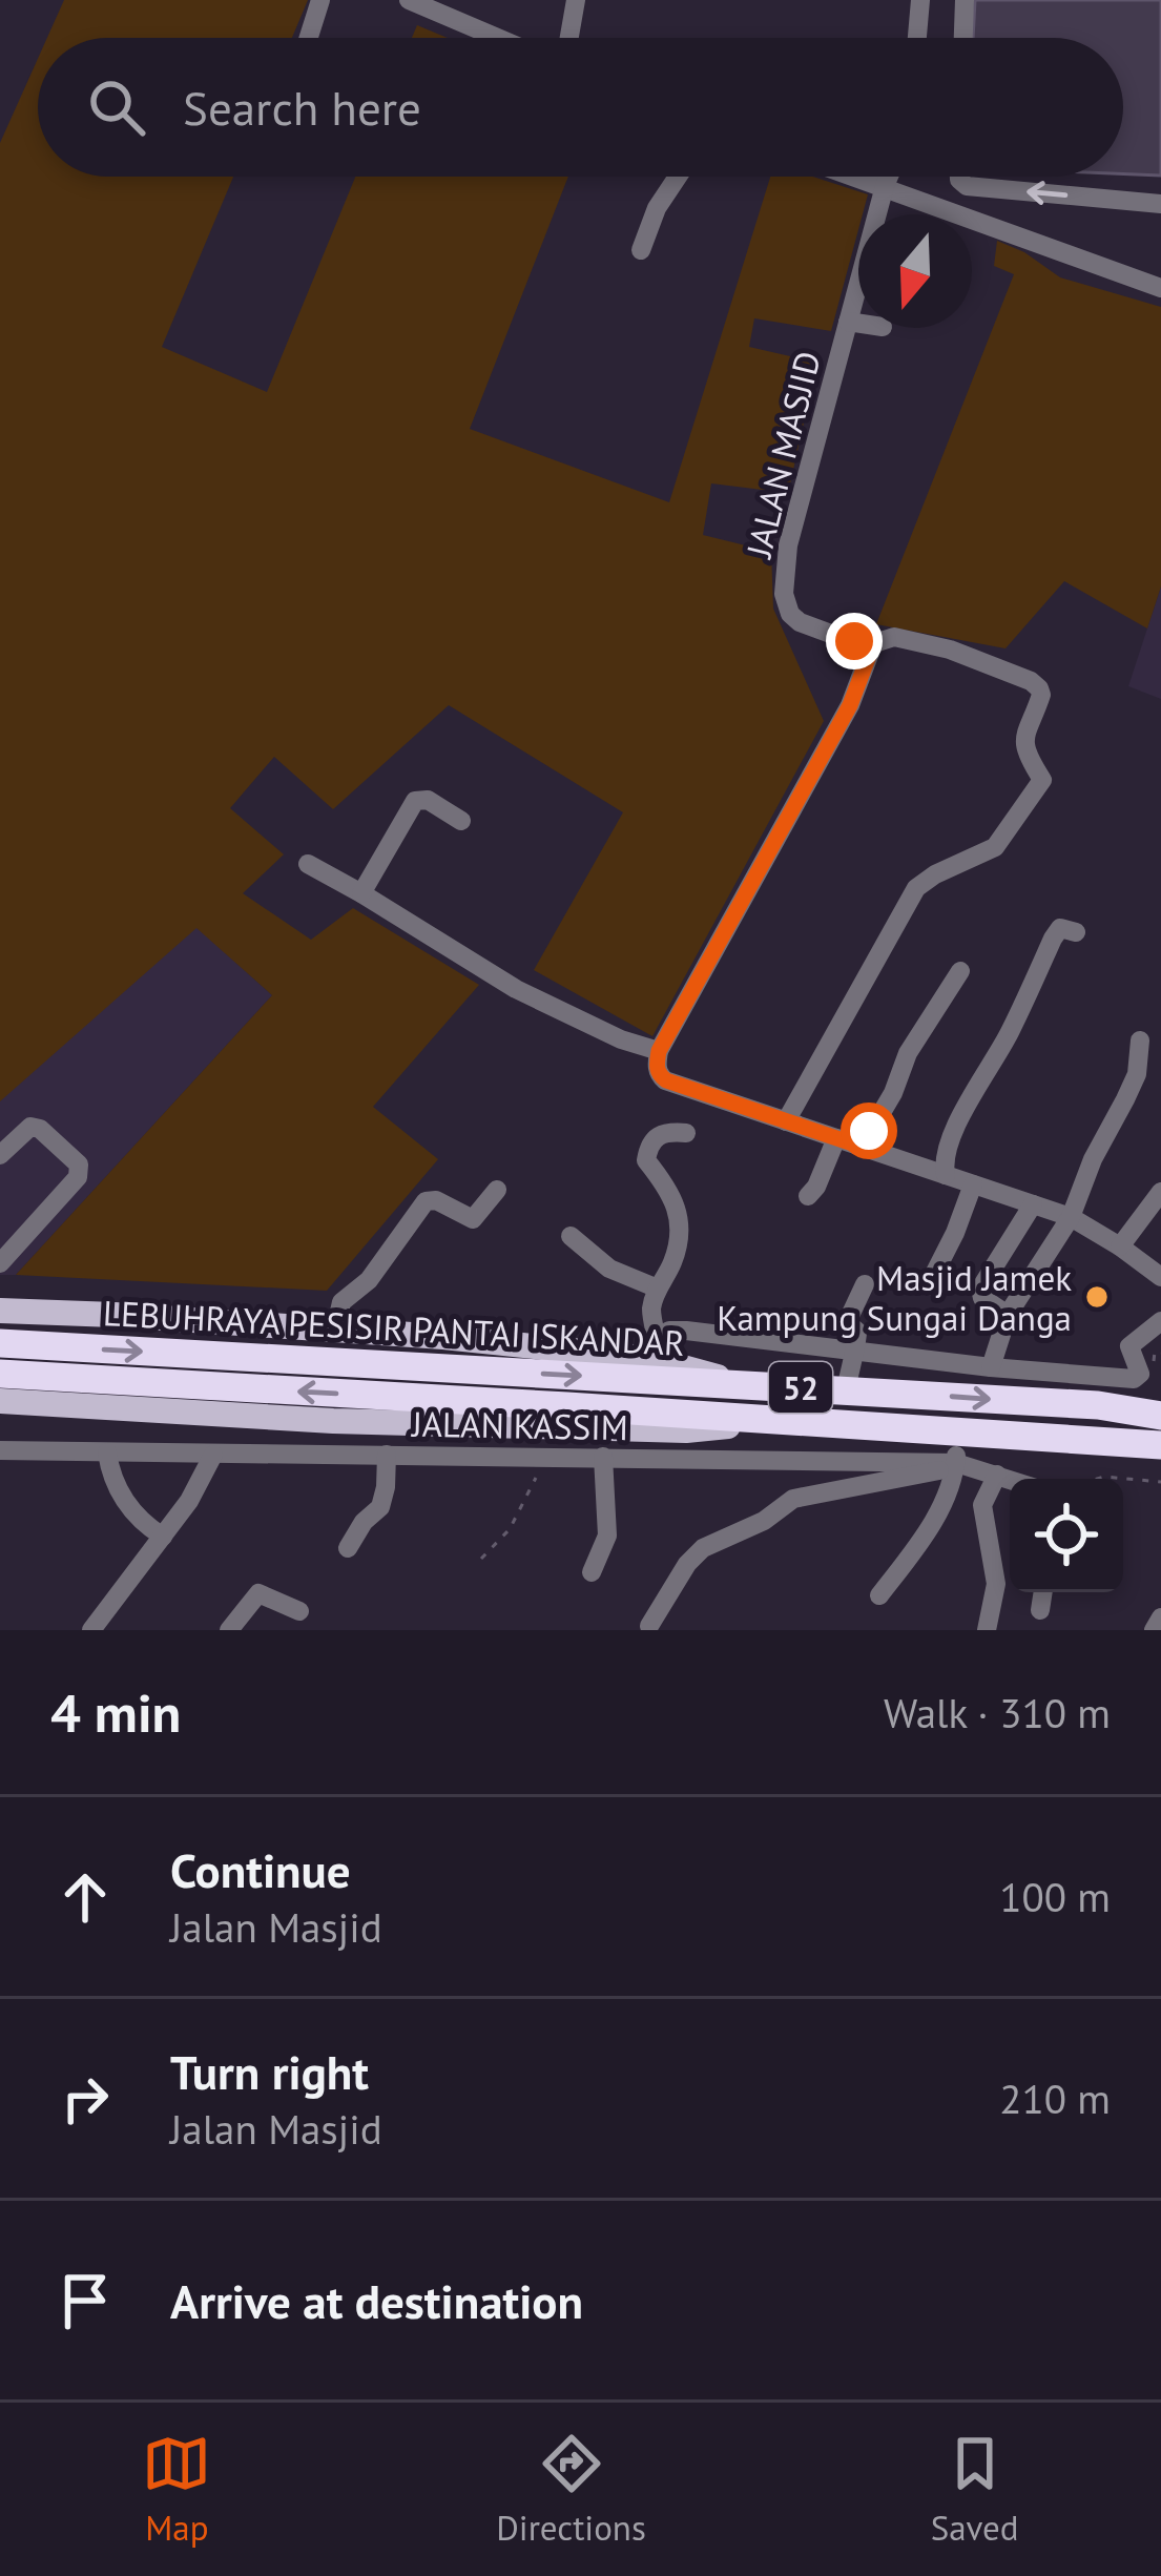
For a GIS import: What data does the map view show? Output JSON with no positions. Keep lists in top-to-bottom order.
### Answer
{
  "streets": {
    "highway": ["LEBUHRAYA PESISIR PANTAI ISKANDAR", "52"],
    "street": ["JALAN MASJID", "JALAN KASSIM"]
  },
  "places": ["Masjid Jamek Kampung Sungai Danga"],
  "north": "bottom",
  "page": {
    "search": "Search here",
    "heading": ["4 min", "Walk · 310 m"],
    "list": [
      ["Continue", "Jalan Masjid", "100 m"],
      ["Turn right", "Jalan Masjid", "210 m"],
      "Arrive at destination"
    ],
    "nav": ["Map", "Directions", "Saved"]
  }
}
